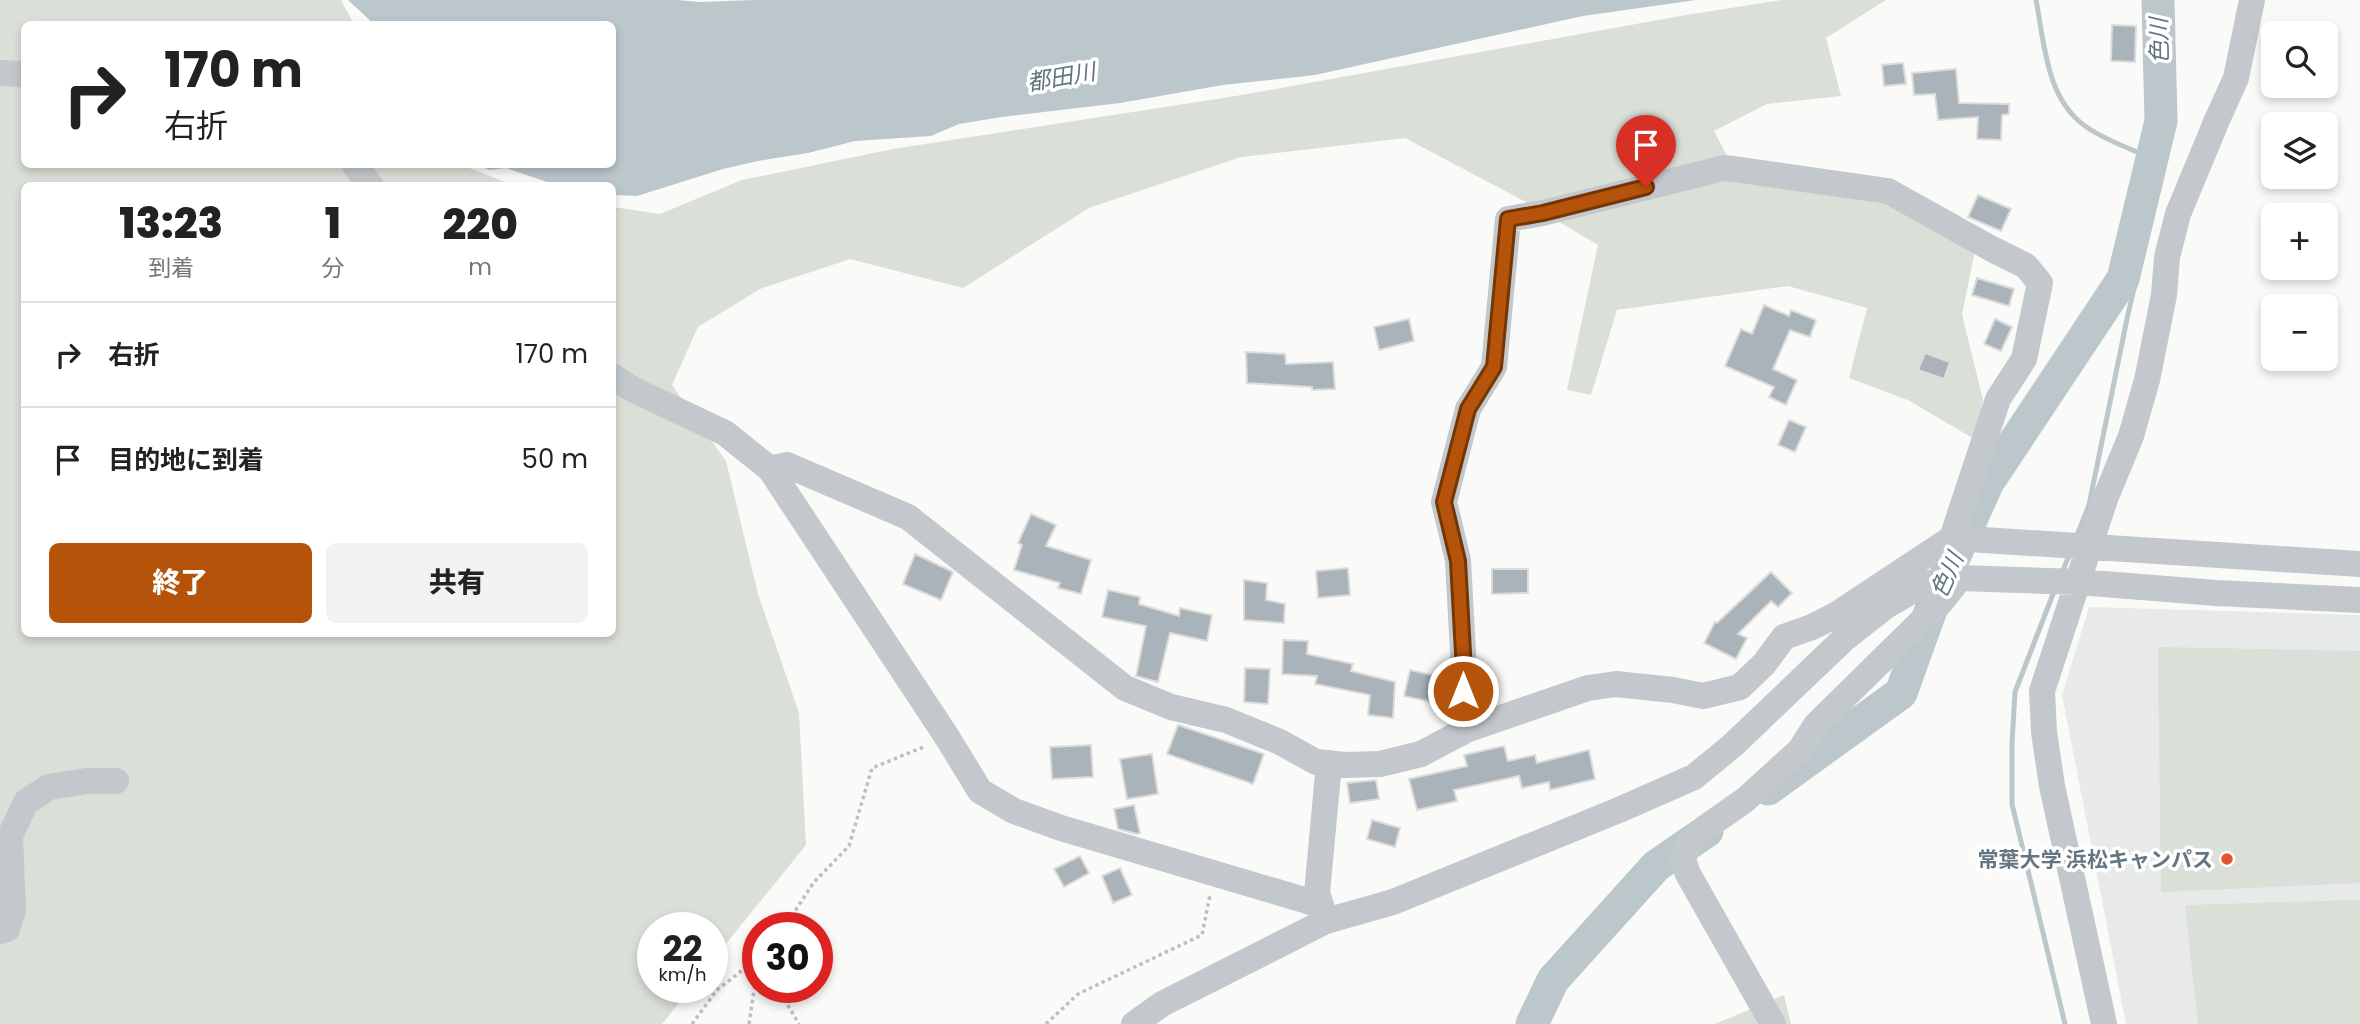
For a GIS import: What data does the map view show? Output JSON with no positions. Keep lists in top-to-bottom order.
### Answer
{
  "water": ["色川", "都田川"],
  "places": ["常葉大学 浜松キャンパス"],
  "page": {
    "map_buttons": ["+", "−"],
    "turn": ["170 m", "右折"],
    "eta": [
      "13:23",
      "到着",
      "1",
      "分",
      "220",
      "m"
    ],
    "list": [
      {
        "name": "右折",
        "value": "170 m"
      },
      {
        "name": "目的地に到着",
        "value": "50 m"
      }
    ],
    "buttons": ["終了", "共有"],
    "speed": "22 km/h",
    "limit": "30"
  }
}
